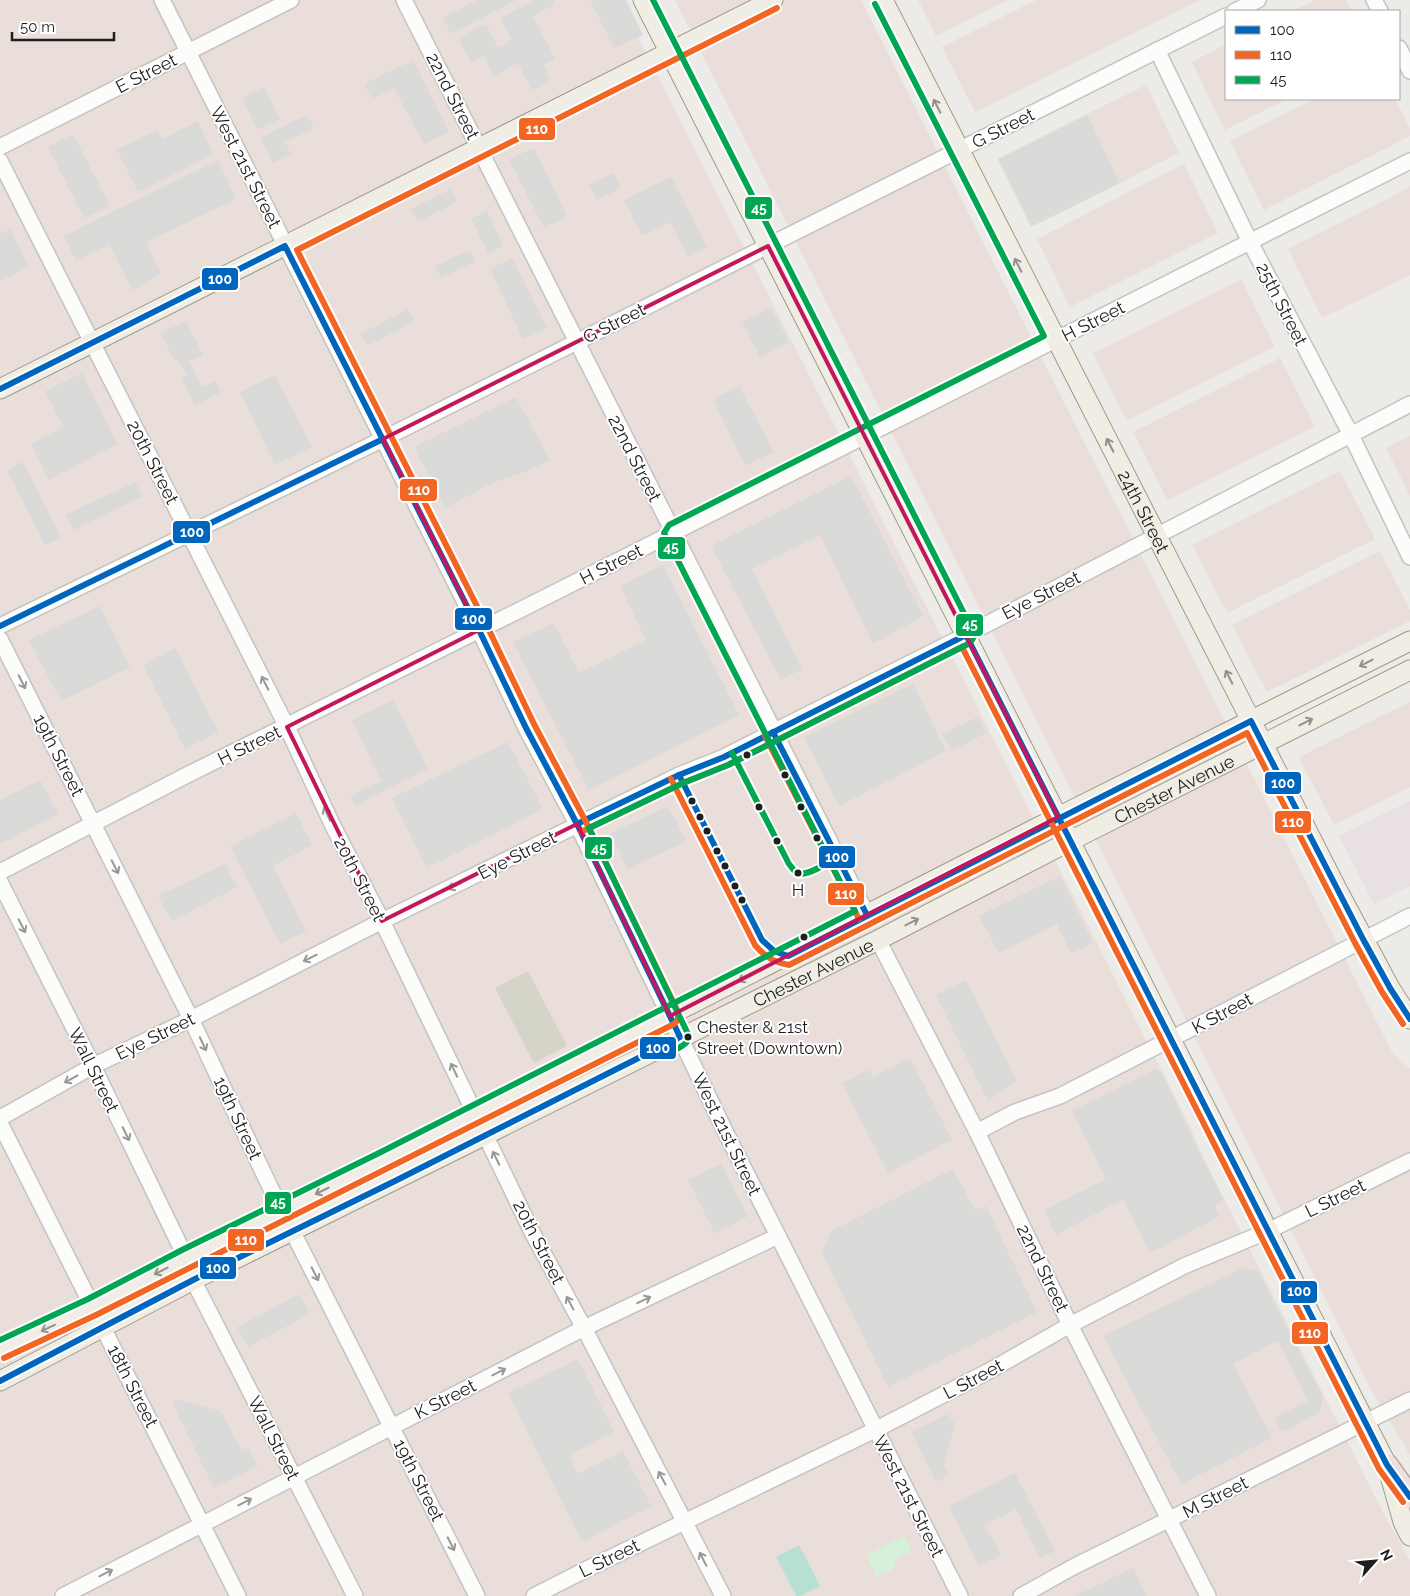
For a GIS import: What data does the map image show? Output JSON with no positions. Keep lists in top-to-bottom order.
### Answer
{
  "streets": {
    "main road": ["24th Street", "Chester Avenue"],
    "street": [
      "E Street",
      "22nd Street",
      "G Street",
      "West 21st Street",
      "25th Street",
      "H Street",
      "20th Street",
      "Eye Street",
      "19th Street",
      "K Street",
      "Wall Street",
      "L Street",
      "18th Street",
      "M Street"
    ]
  },
  "crossings": [
    ["E Street", "West 21st Street"],
    ["22nd Street", "G Street"],
    ["22nd Street", "H Street"],
    ["22nd Street", "Eye Street"],
    ["22nd Street", "Chester Avenue"],
    ["22nd Street", "K Street"],
    ["22nd Street", "L Street"],
    ["22nd Street", "M Street"],
    ["G Street", "West 21st Street"],
    ["G Street", "25th Street"],
    ["G Street", "20th Street"],
    ["G Street", "24th Street"],
    ["West 21st Street", "H Street"],
    ["West 21st Street", "Eye Street"],
    ["West 21st Street", "Chester Avenue"],
    ["West 21st Street", "K Street"],
    ["West 21st Street", "L Street"],
    ["25th Street", "H Street"],
    ["25th Street", "Eye Street"],
    ["H Street", "20th Street"],
    ["H Street", "24th Street"],
    ["H Street", "19th Street"],
    ["20th Street", "Eye Street"],
    ["20th Street", "Chester Avenue"],
    ["20th Street", "K Street"],
    ["20th Street", "L Street"],
    ["24th Street", "Eye Street"],
    ["24th Street", "Chester Avenue"],
    ["24th Street", "K Street"],
    ["Eye Street", "19th Street"],
    ["Eye Street", "Wall Street"],
    ["19th Street", "Chester Avenue"],
    ["19th Street", "K Street"],
    ["Chester Avenue", "Wall Street"],
    ["Chester Avenue", "18th Street"],
    ["K Street", "Wall Street"],
    ["K Street", "18th Street"]
  ],
  "one_way": [
    "20th Street",
    "24th Street",
    "19th Street",
    "K Street",
    "Wall Street"
  ],
  "places": ["H", "Chester & 21st Street (Downtown)"],
  "lines": ["transit line 45", "transit line 110", "transit line 100"],
  "legend": ["100", "110", "45"],
  "scale_bar": "50 m",
  "north": "top right"
}
